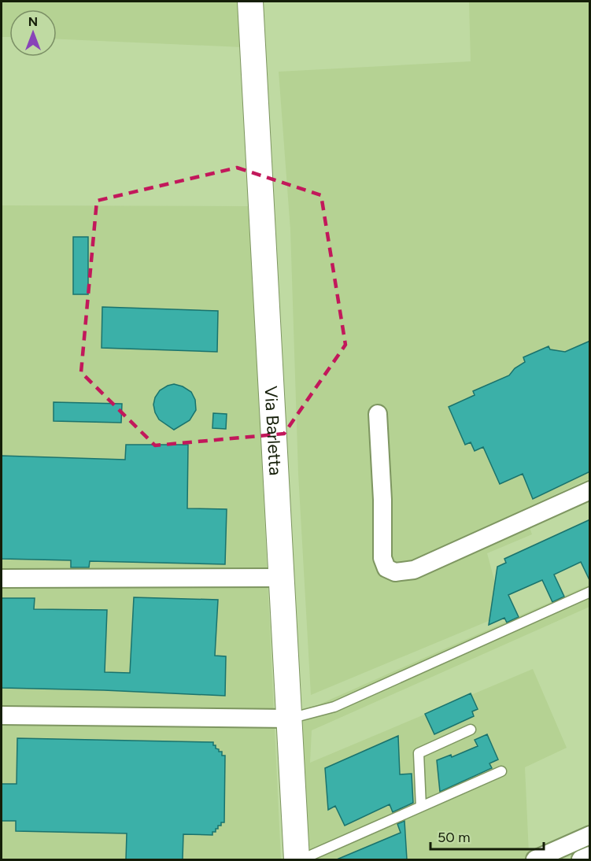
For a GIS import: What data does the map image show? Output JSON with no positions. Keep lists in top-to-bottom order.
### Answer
{
  "streets": {
    "main road": ["Via Barletta"]
  },
  "scale_bar": "50 m",
  "north": "top"
}
